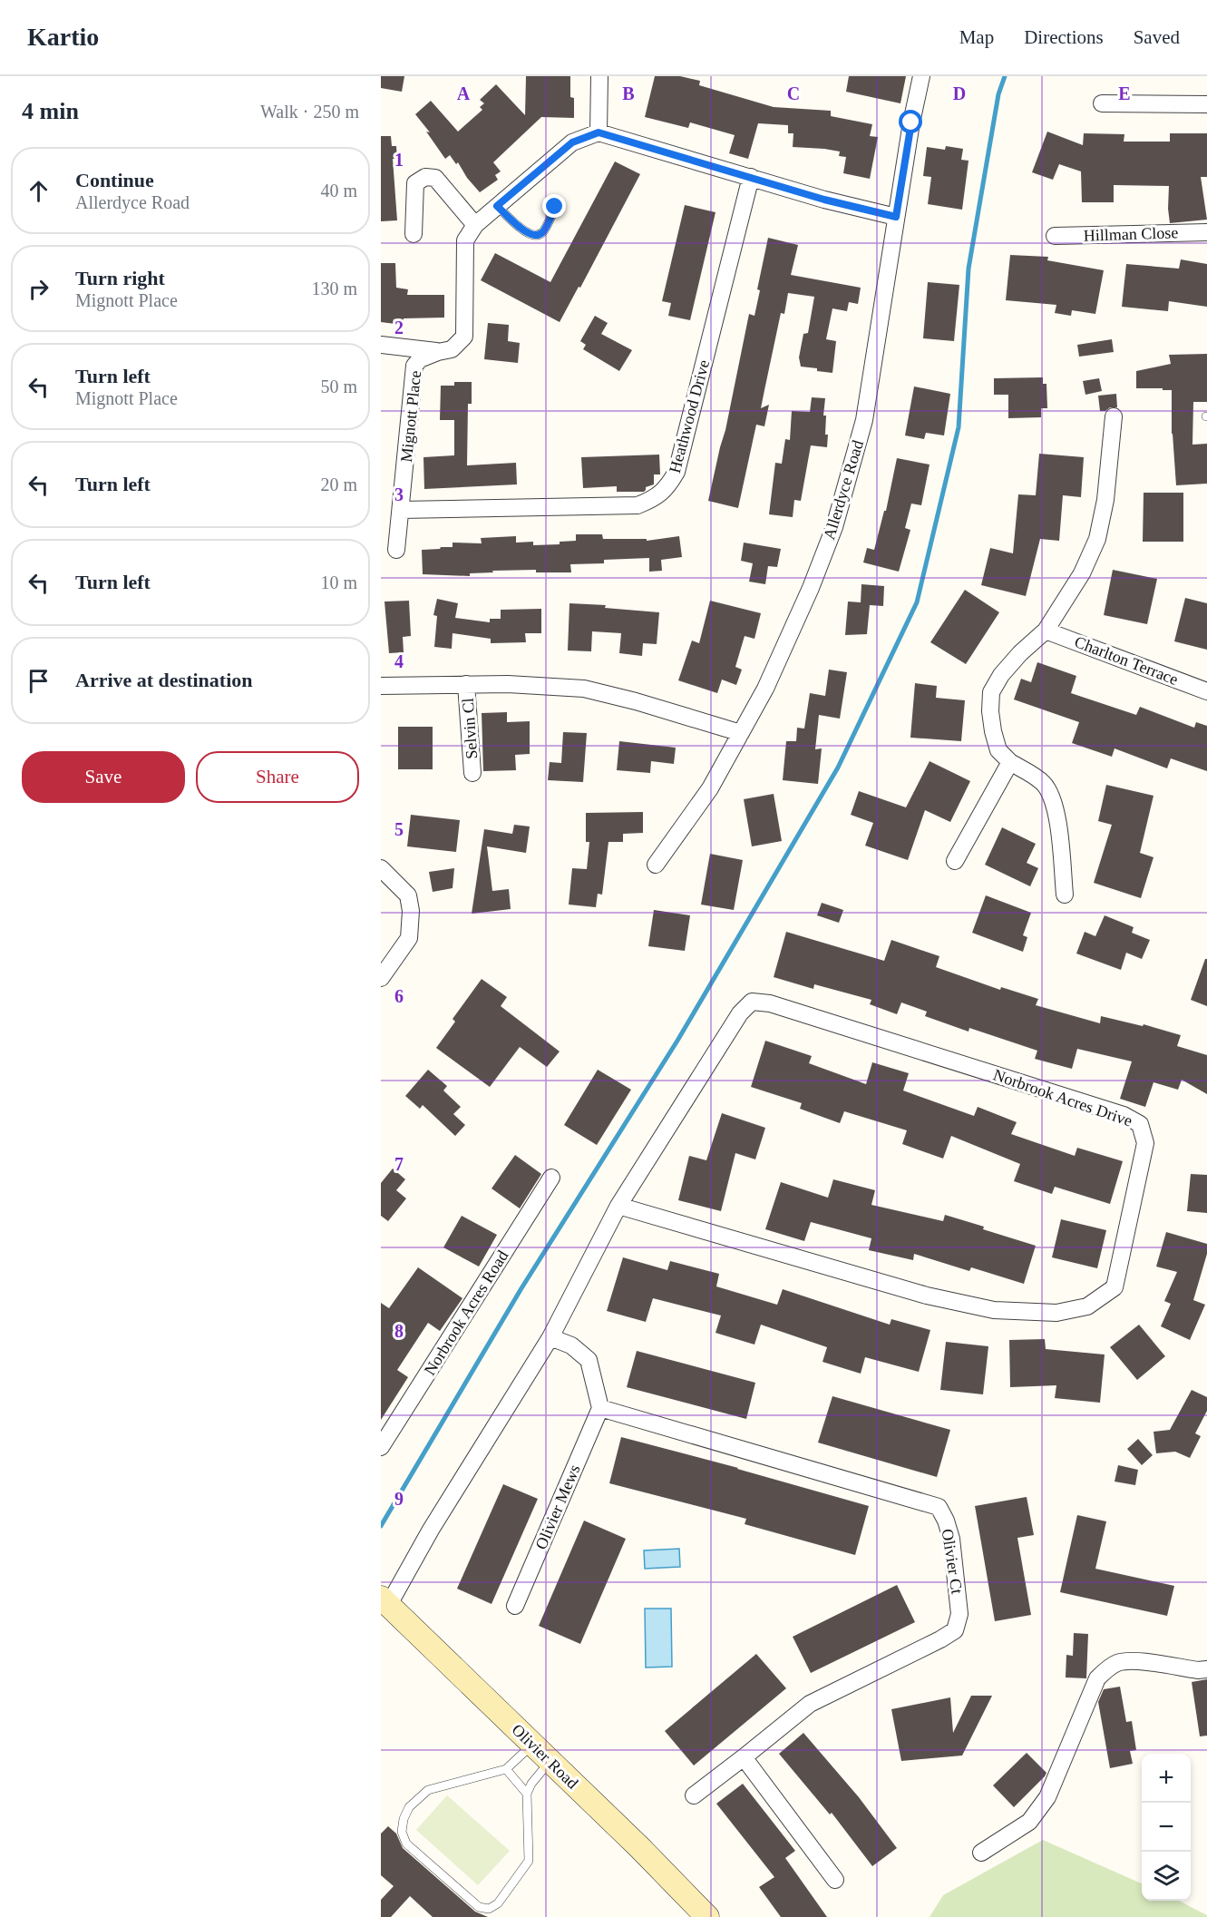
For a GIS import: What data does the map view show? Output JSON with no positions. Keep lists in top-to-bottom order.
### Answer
{
  "streets": {
    "main road": ["Olivier Road"],
    "street": [
      "Hillman Close",
      "Mignott Place",
      "Heathwood Drive",
      "Allerdyce Road",
      "Charlton Terrace",
      "Selvin Cl",
      "Norbrook Acres Drive",
      "Norbrook Acres Road",
      "Olivier Mews",
      "Olivier Ct"
    ]
  },
  "crossings": [
    ["Mignott Place", "Heathwood Drive"],
    ["Olivier Mews", "Olivier Ct"]
  ],
  "page": {
    "header": "Kartio",
    "nav": ["Map", "Directions", "Saved"],
    "heading": ["4 min", "Walk · 250 m"],
    "list": [
      ["Continue", "Allerdyce Road", "40 m"],
      ["Turn right", "Mignott Place", "130 m"],
      ["Turn left", "Mignott Place", "50 m"],
      ["Turn left", "20 m"],
      ["Turn left", "10 m"],
      "Arrive at destination"
    ],
    "buttons": ["Save", "Share"],
    "map_buttons": ["+", "−"]
  },
  "grid": {
    "columns": [
      "A",
      "B",
      "C",
      "D",
      "E"
    ],
    "rows": [
      "1",
      "2",
      "3",
      "4",
      "5",
      "6",
      "7",
      "8",
      "9"
    ]
  }
}
